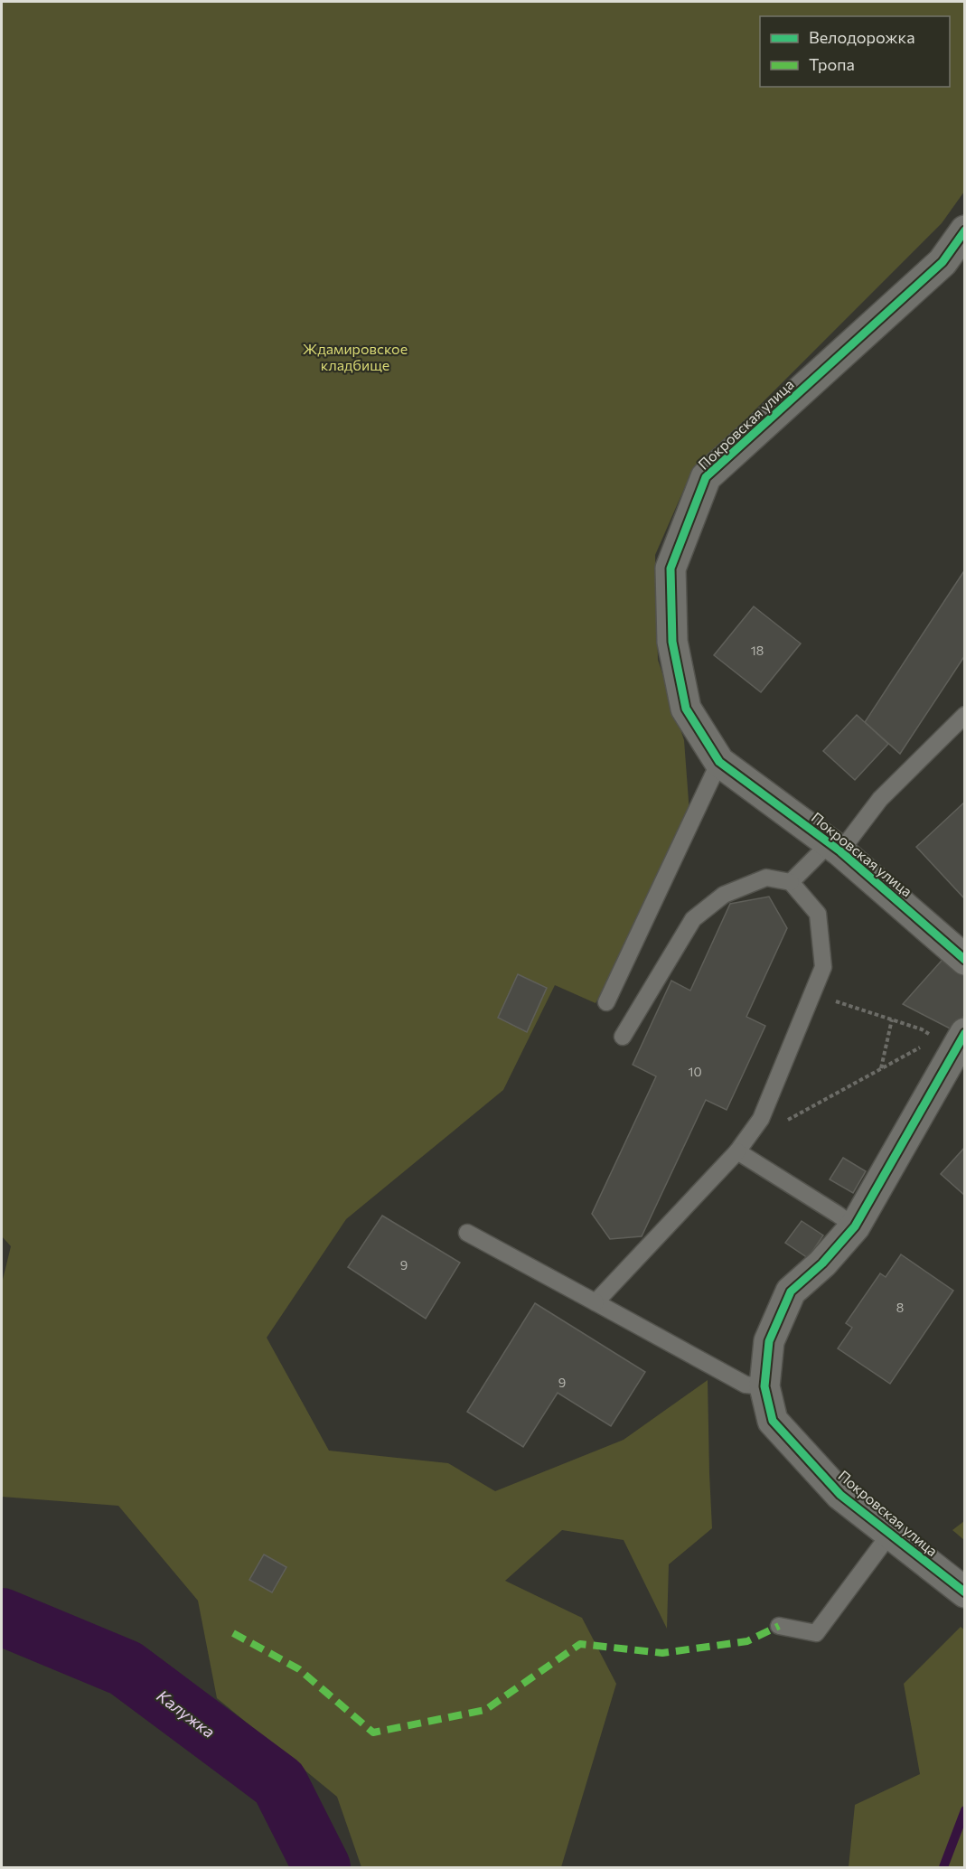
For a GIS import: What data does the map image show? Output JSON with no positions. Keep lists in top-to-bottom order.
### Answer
{
  "streets": {
    "street": ["Покровская улица"]
  },
  "water": ["Калужка"],
  "parks": ["Ждамировское кладбище"],
  "house_numbers": [
    "18",
    "10",
    "9",
    "8",
    "9"
  ],
  "legend": ["Велодорожка", "Тропа"]
}
